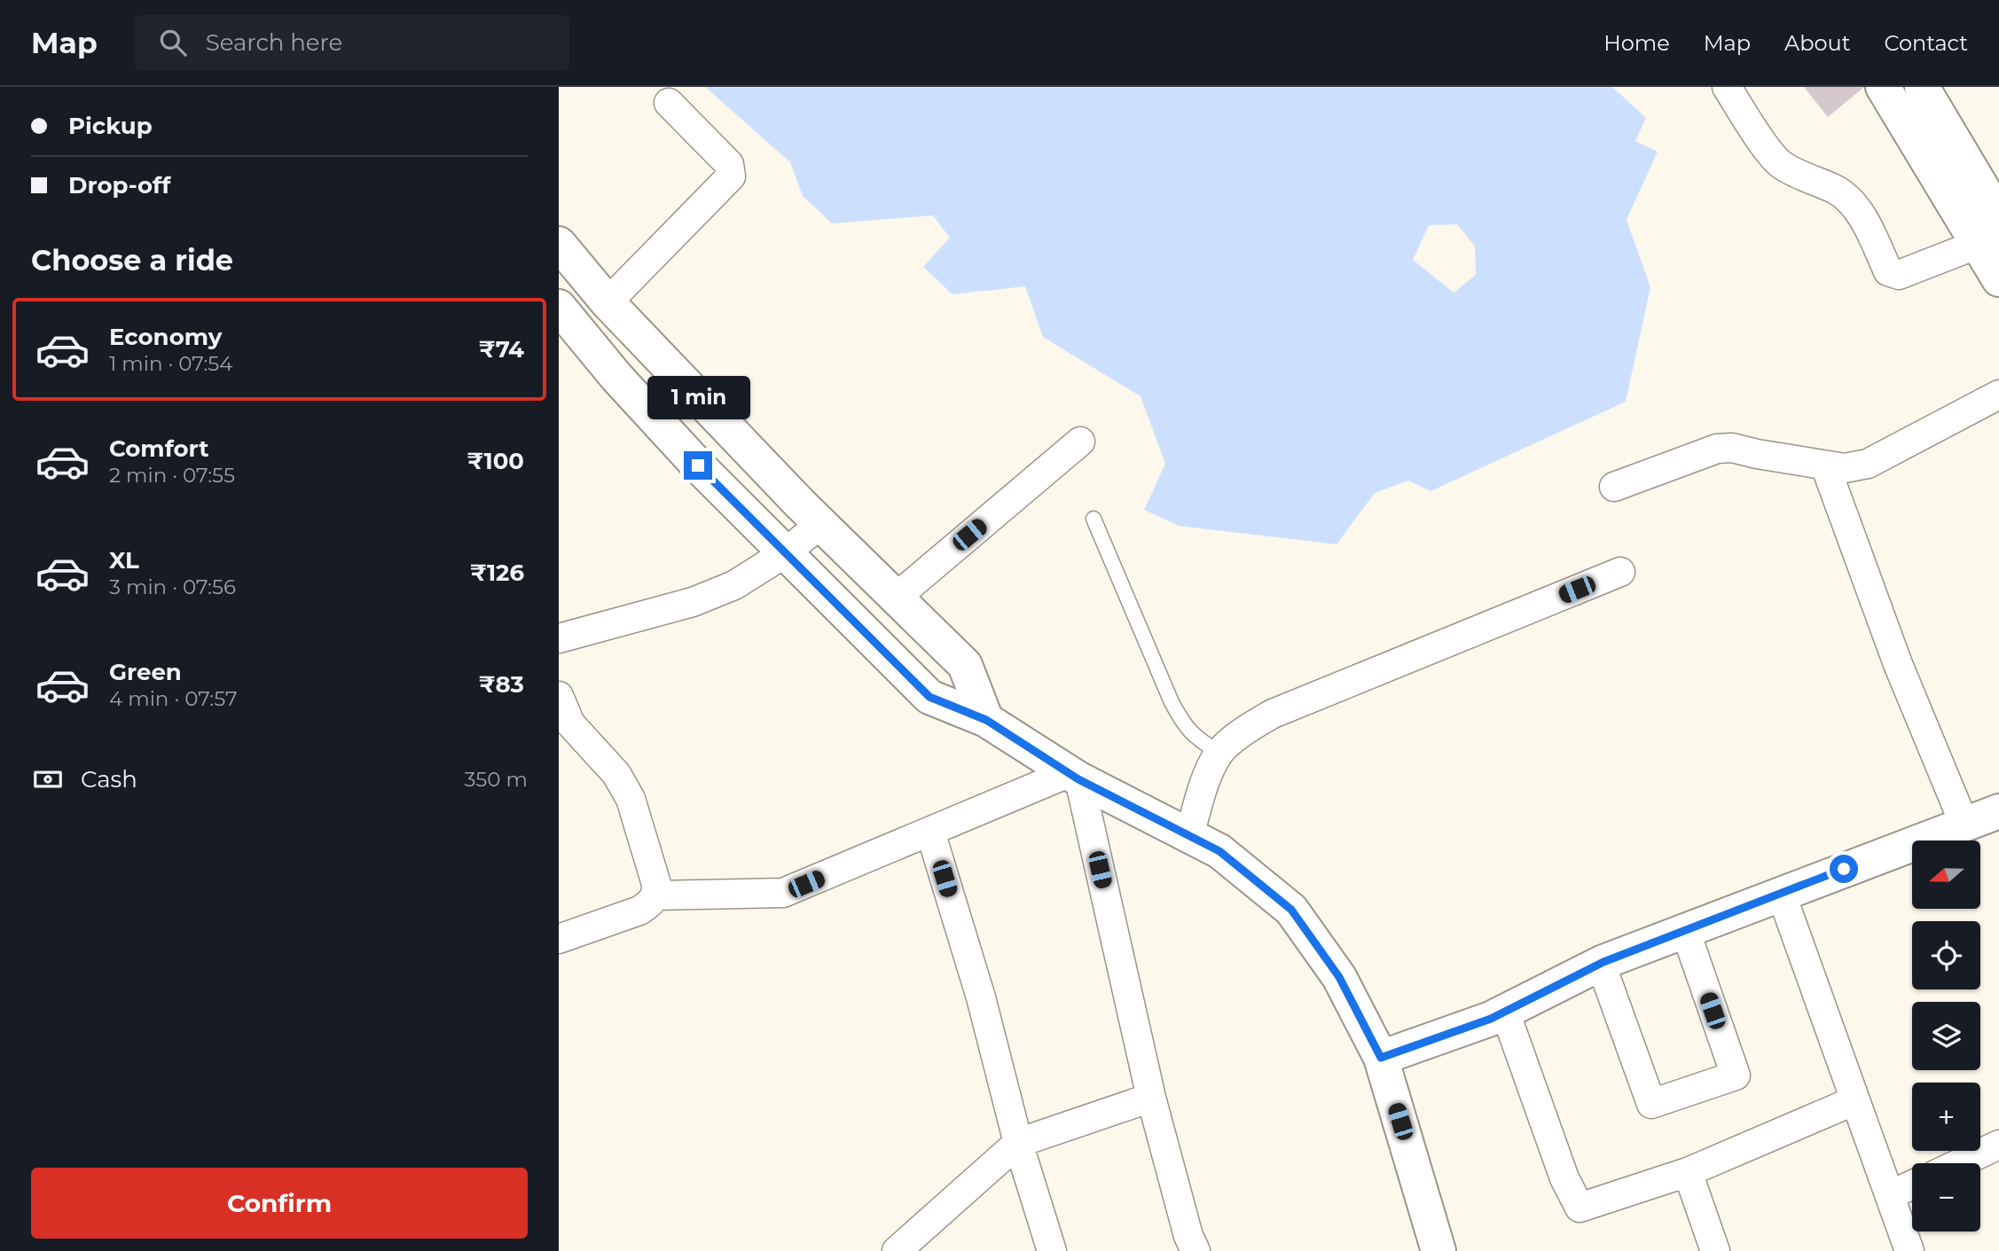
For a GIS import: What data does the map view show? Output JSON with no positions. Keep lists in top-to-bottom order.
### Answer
{
  "north": "left",
  "page": {
    "header": "Map",
    "search": "Search here",
    "nav": [
      "Home",
      "Map",
      "About",
      "Contact"
    ],
    "banner": ["Pickup", "Drop-off"],
    "heading": "Choose a ride",
    "list": [
      {
        "name": "Economy",
        "note": "1 min · 07:54",
        "value": "₹74"
      },
      {
        "name": "Comfort",
        "note": "2 min · 07:55",
        "value": "₹100"
      },
      {
        "name": "XL",
        "note": "3 min · 07:56",
        "value": "₹126"
      },
      {
        "name": "Green",
        "note": "4 min · 07:57",
        "value": "₹83"
      }
    ],
    "bubble": "1 min",
    "pay": ["Cash", "350 m"],
    "map_buttons": ["+", "−"],
    "buttons": "Confirm"
  }
}
